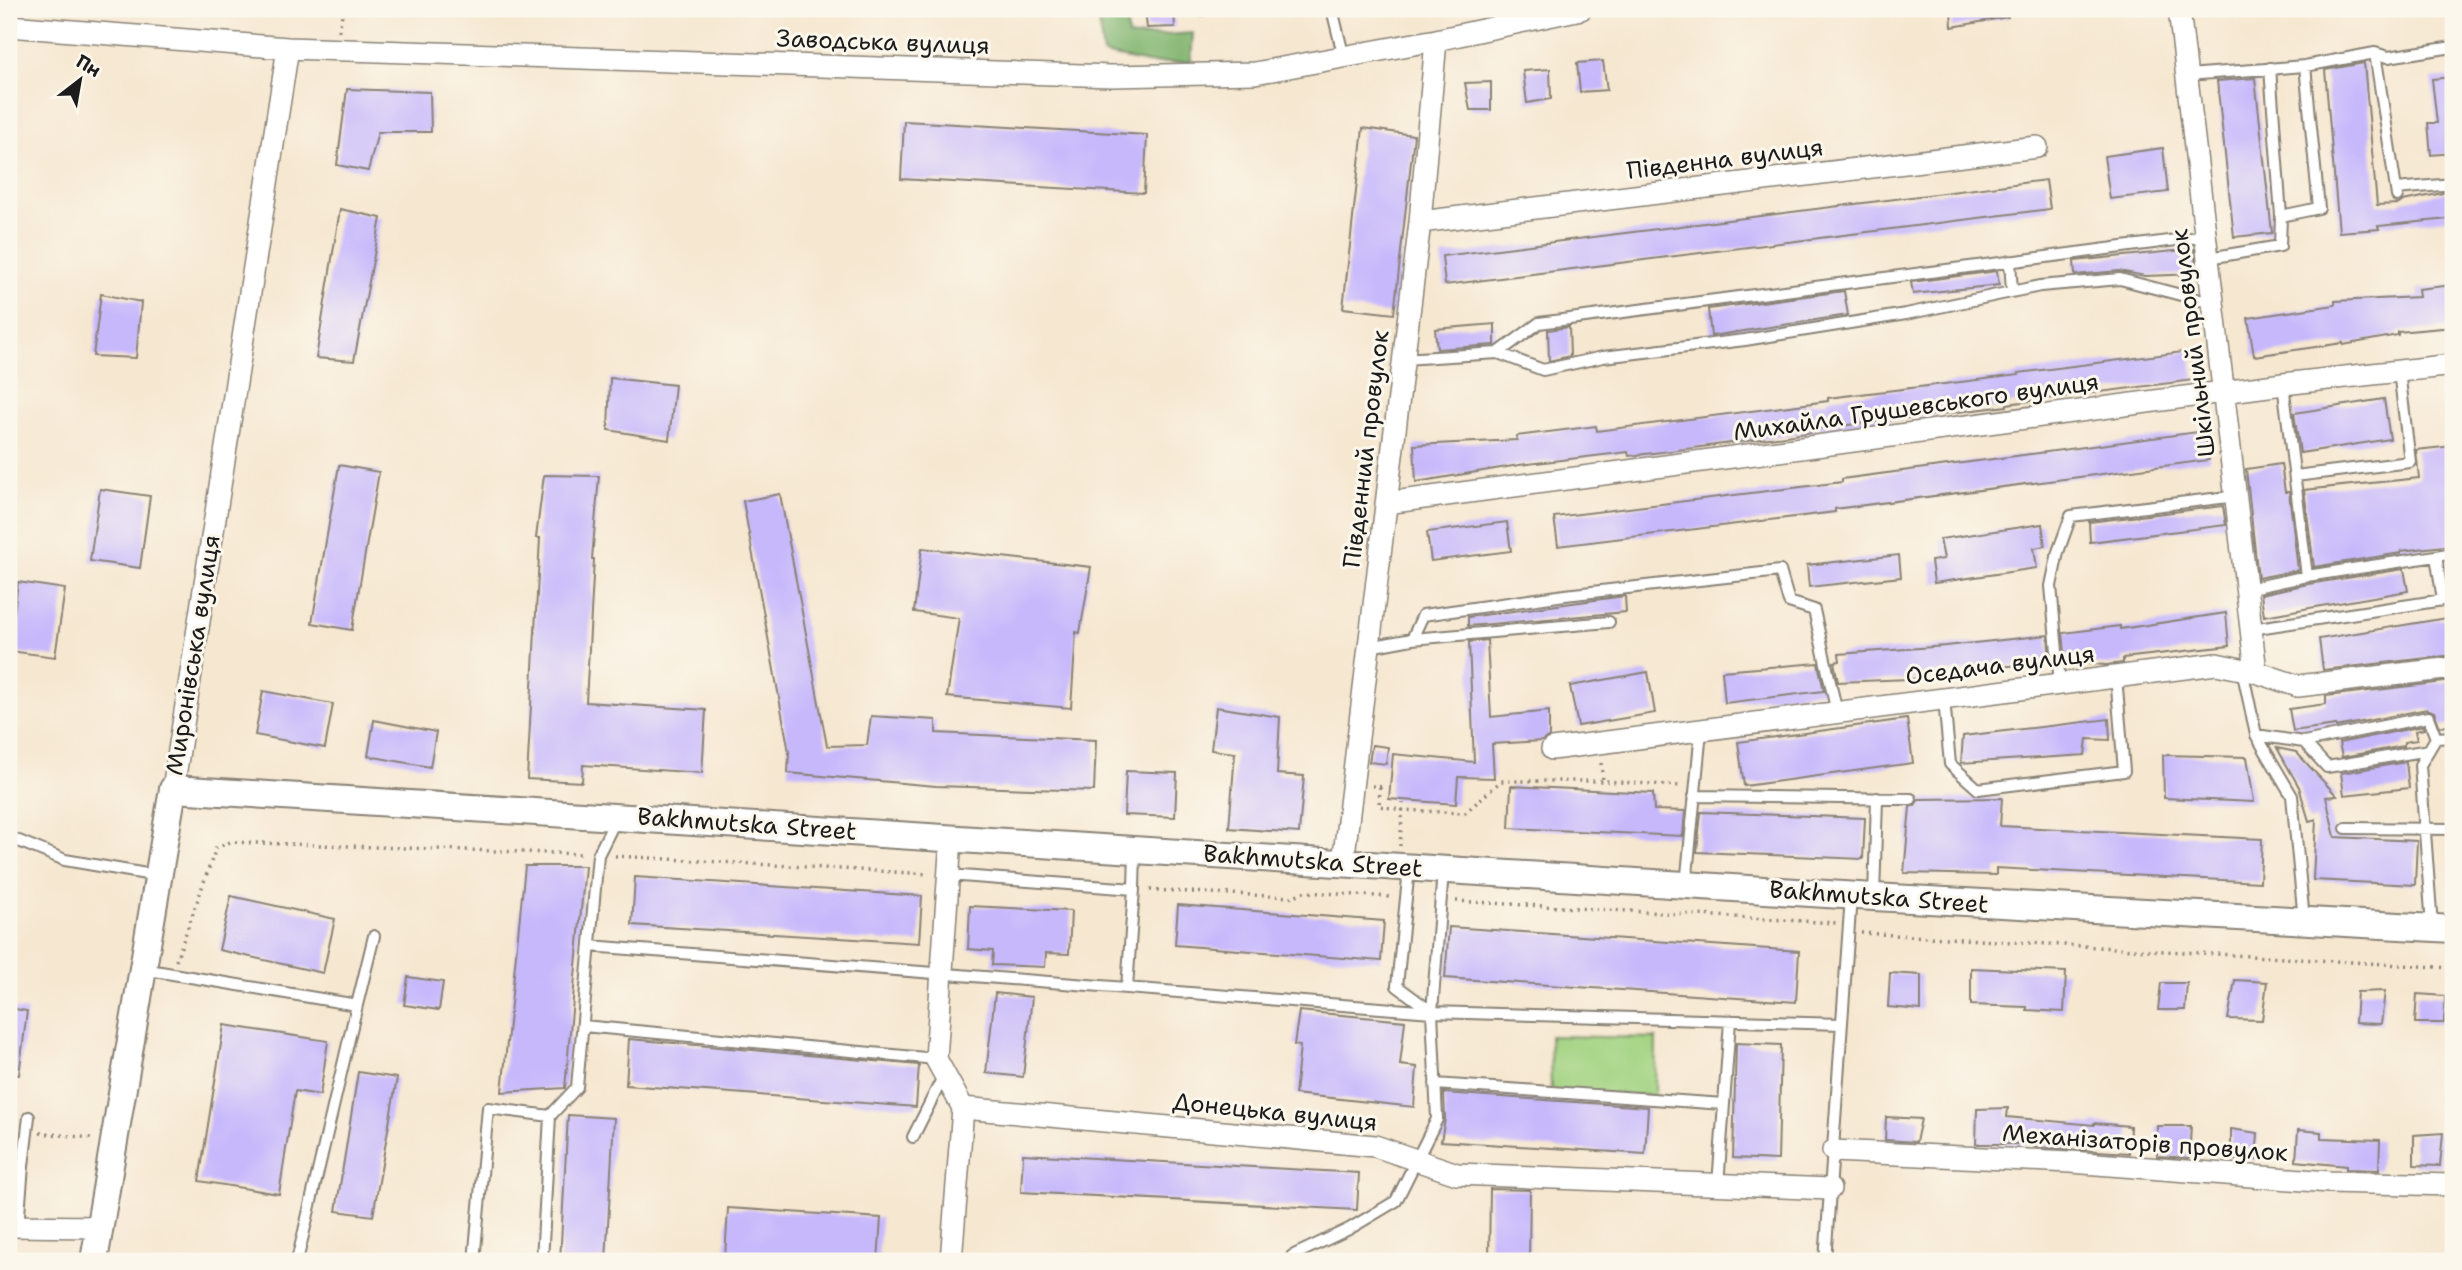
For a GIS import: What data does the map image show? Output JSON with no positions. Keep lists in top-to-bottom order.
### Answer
{
  "streets": {
    "street": [
      "Заводська вулиця",
      "Південна вулиця",
      "Шкільний провулок",
      "Михайла Грушевського вулиця",
      "Південний провулок",
      "Миронівська вулиця",
      "Оседача вулиця",
      "Bakhmutska Street",
      "Донецька вулиця",
      "Механізаторів провулок"
    ]
  },
  "crossings": [
    ["Заводська вулиця", "Південний провулок"],
    ["Заводська вулиця", "Миронівська вулиця"],
    ["Південна вулиця", "Південний провулок"],
    ["Шкільний провулок", "Михайла Грушевського вулиця"],
    ["Шкільний провулок", "Оседача вулиця"],
    ["Михайла Грушевського вулиця", "Південний провулок"],
    ["Південний провулок", "Bakhmutska Street"],
    ["Миронівська вулиця", "Bakhmutska Street"]
  ],
  "north": "top right"
}
